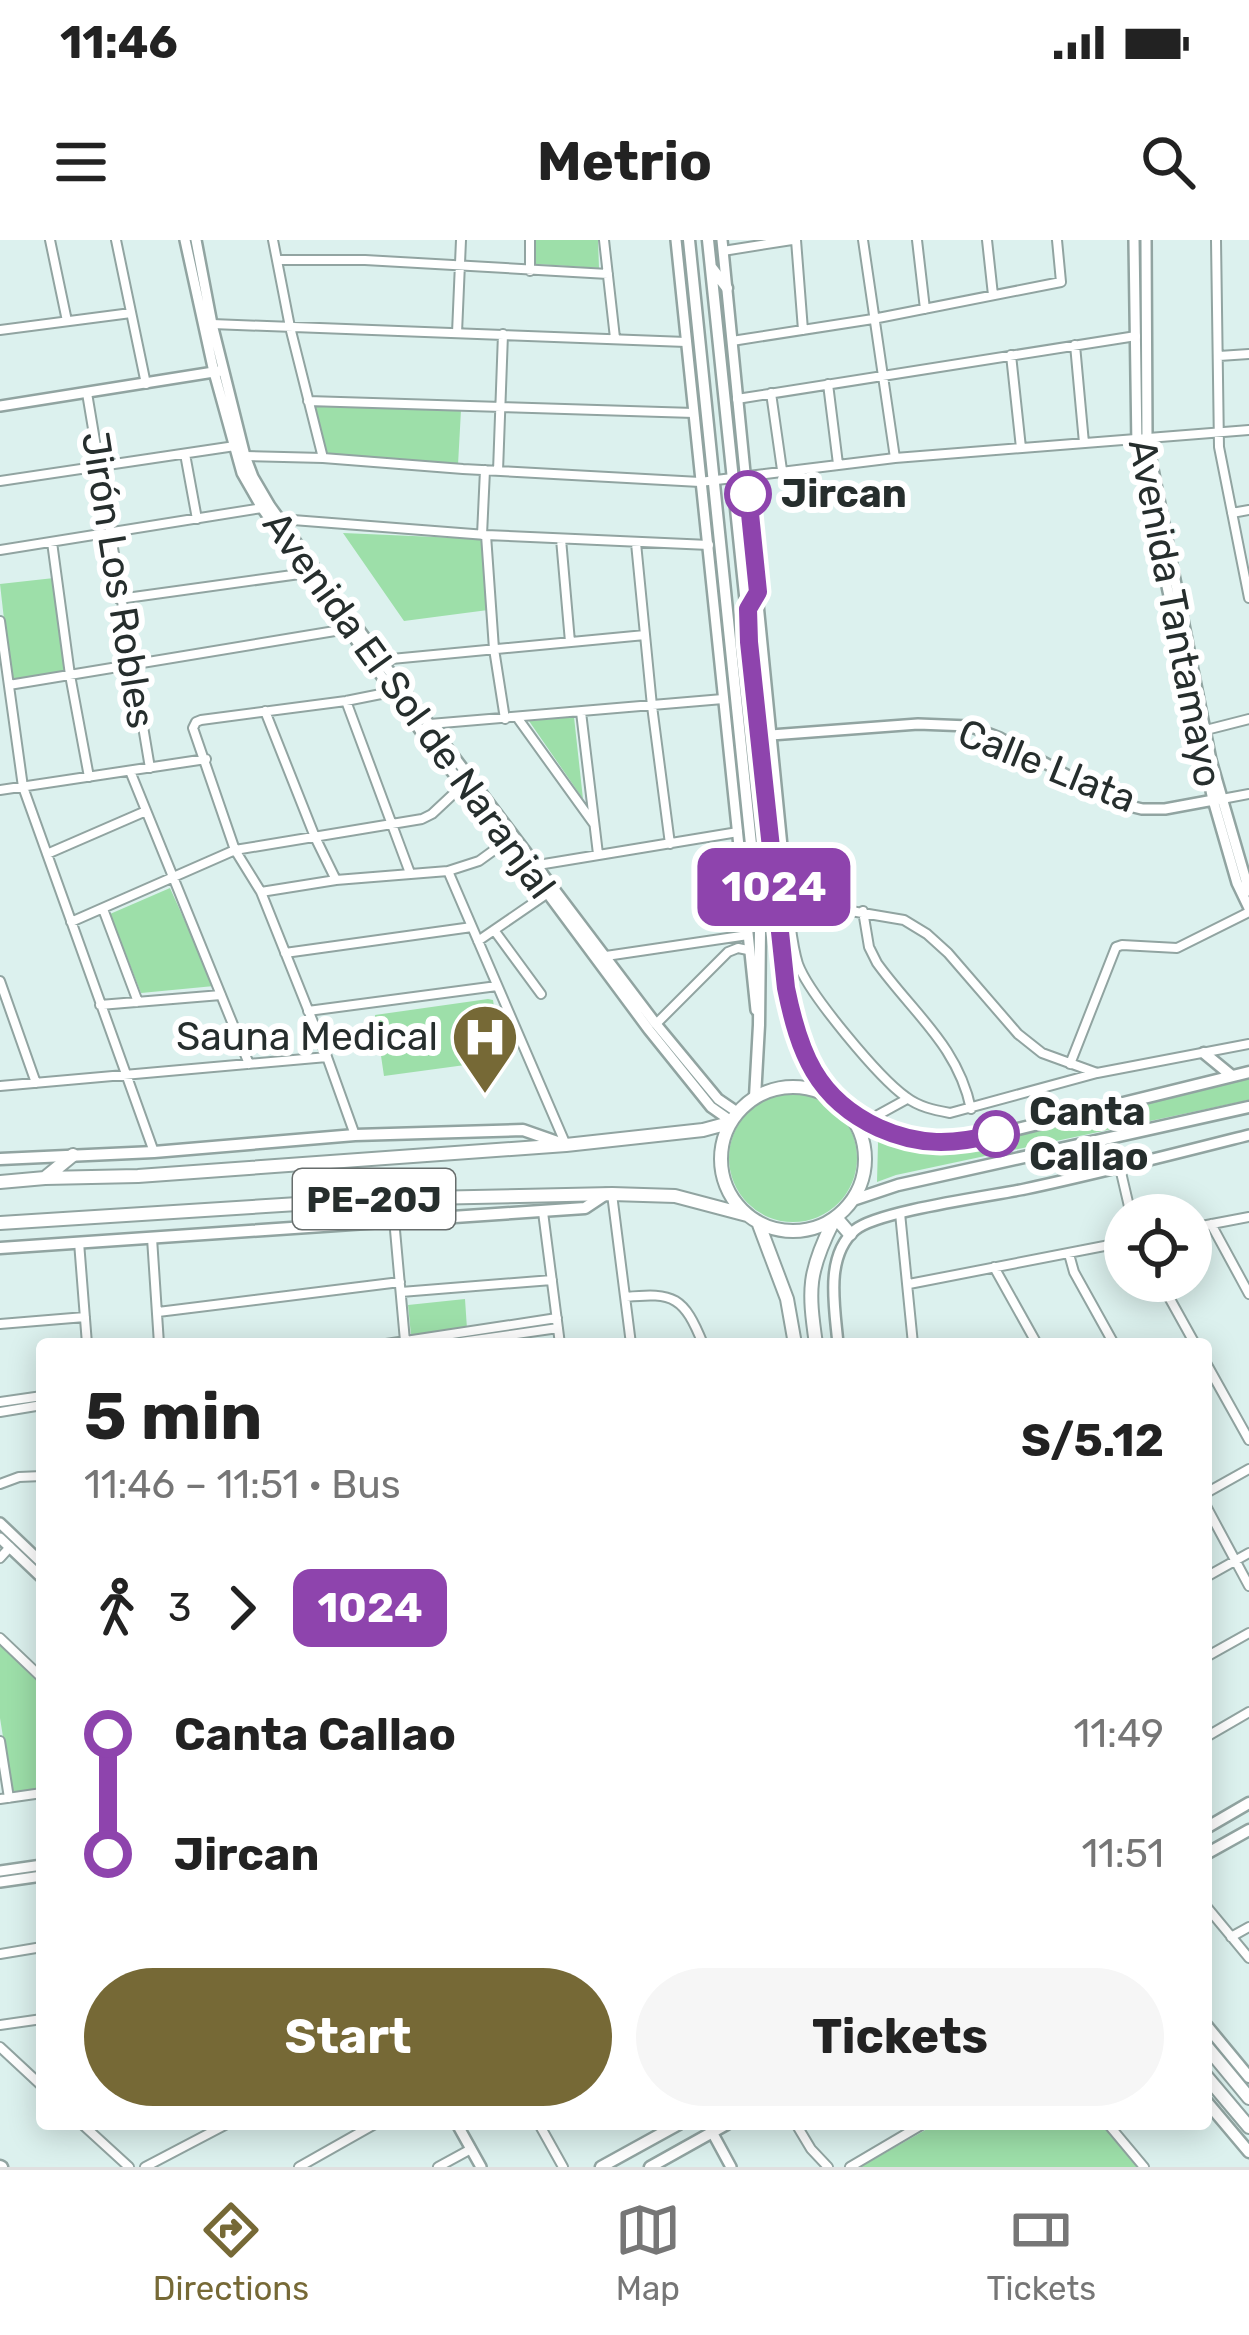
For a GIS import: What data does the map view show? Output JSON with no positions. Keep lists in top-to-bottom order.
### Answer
{
  "streets": {
    "highway": ["PE-20J"],
    "street": [
      "Jirón Los Robles",
      "Avenida Tantamayo",
      "Avenida El Sol de Naranjal",
      "Calle Llata"
    ]
  },
  "crossings": [
    ["Avenida Tantamayo", "Calle Llata"],
    ["Avenida El Sol de Naranjal", "PE-20J"]
  ],
  "places": {
    "other": ["Jircan", "Canta Callao"],
    "hospital": ["Sauna Medical"]
  },
  "lines": ["bus line 1024"],
  "page": {
    "status": "11:46",
    "header": "Metrio",
    "on_map": "1024",
    "heading": ["5 min", "11:46 – 11:51 · Bus", "S/5.12"],
    "legs": ["3", "1024"],
    "list": [
      {
        "name": "Canta Callao",
        "value": "11:49"
      },
      {
        "name": "Jircan",
        "value": "11:51"
      }
    ],
    "buttons": ["Start", "Tickets"],
    "tabs": ["Directions", "Map", "Tickets"]
  }
}
